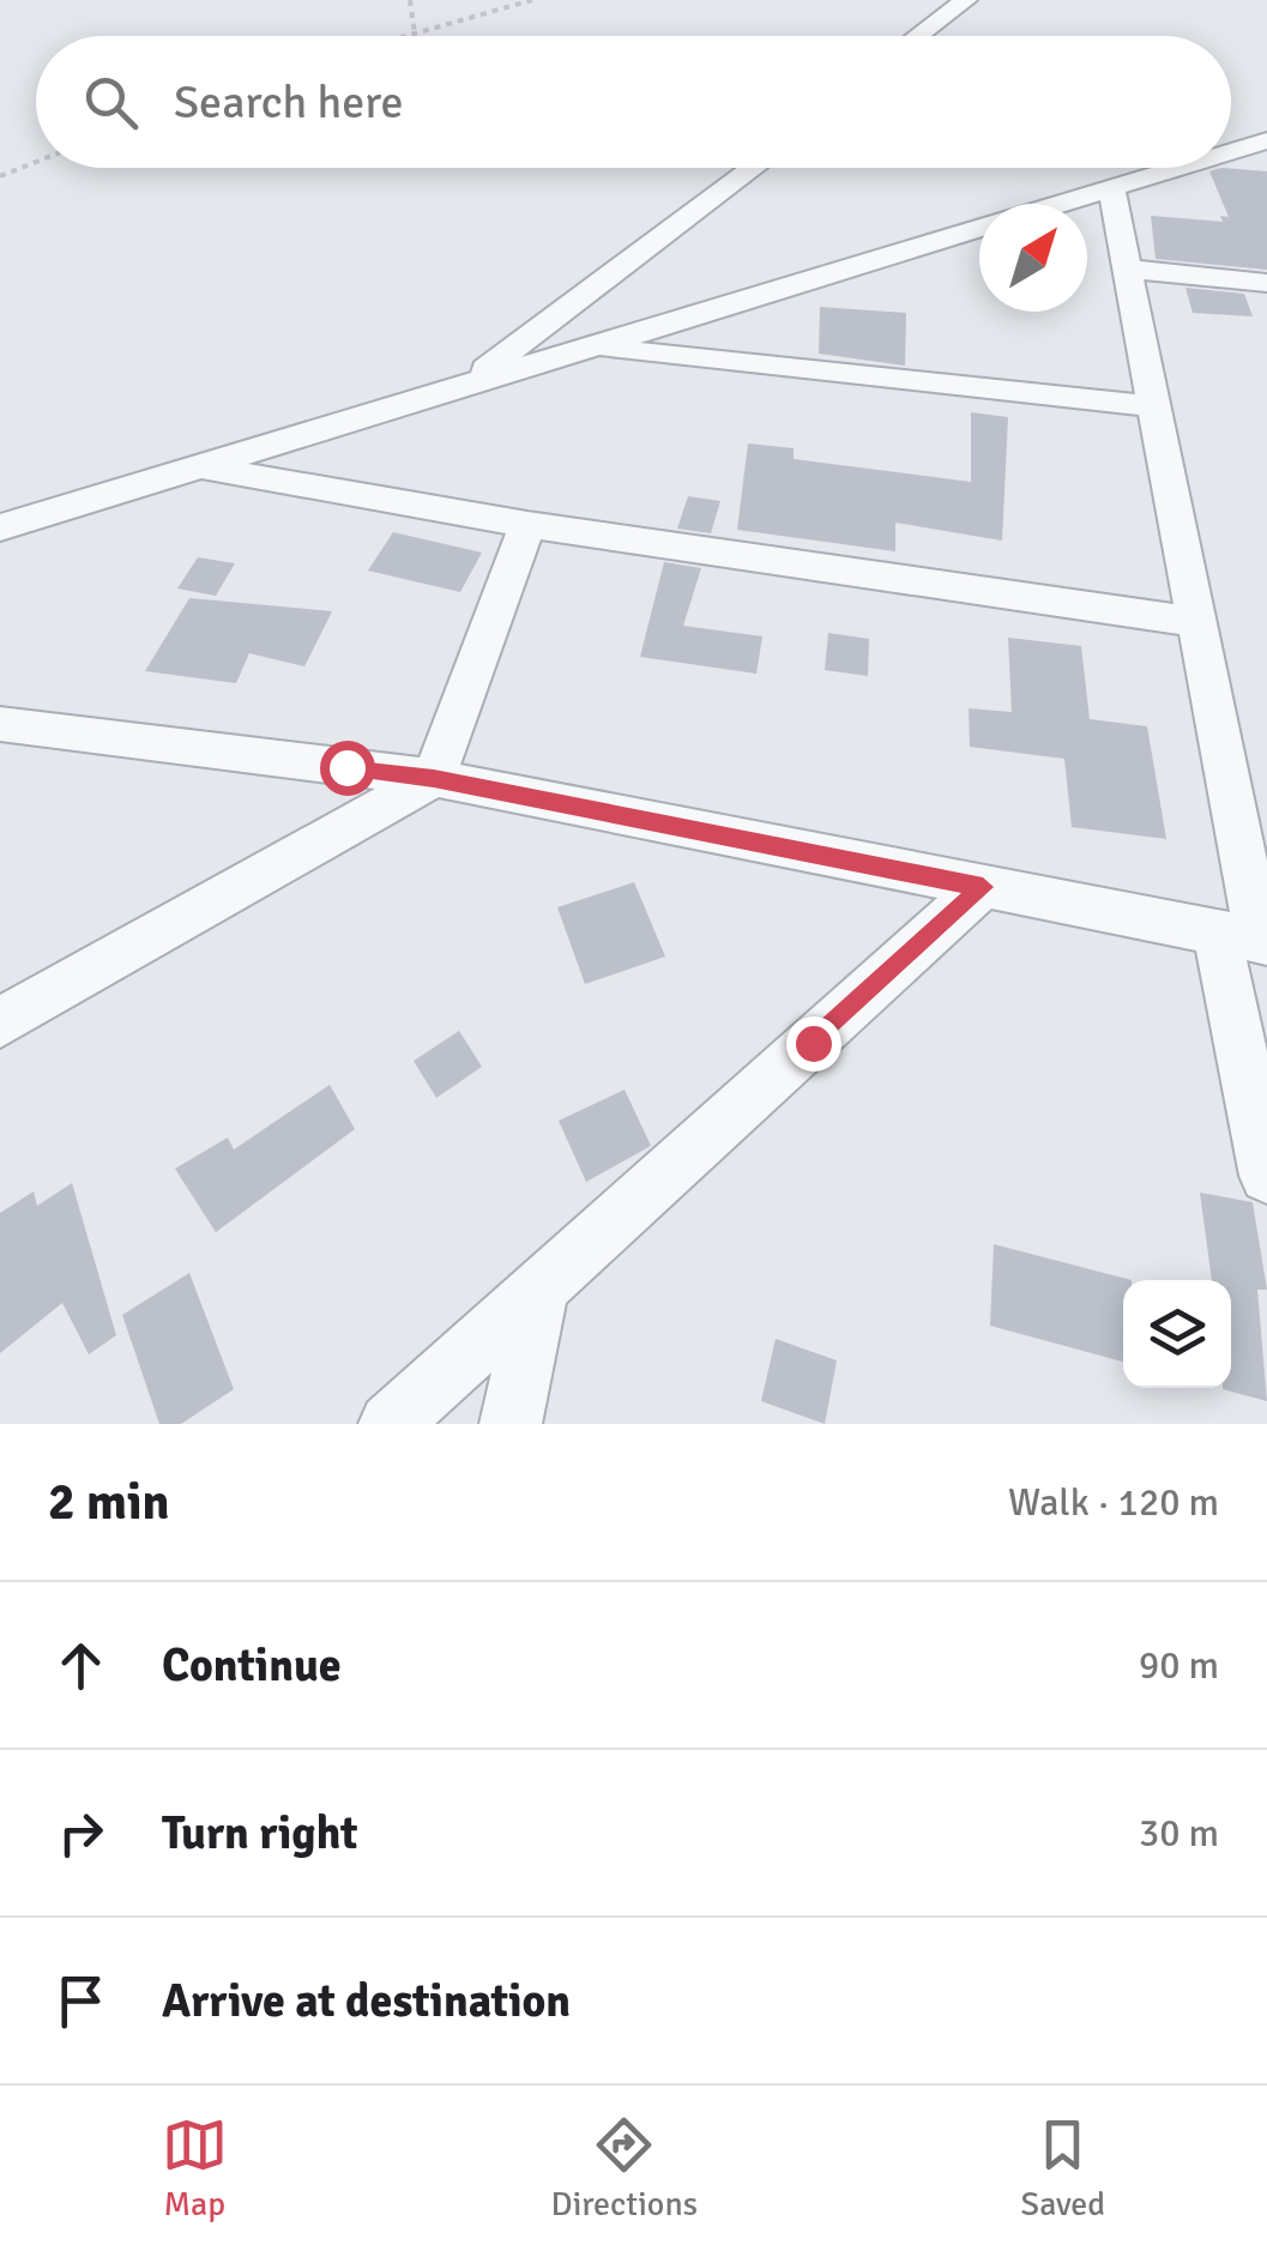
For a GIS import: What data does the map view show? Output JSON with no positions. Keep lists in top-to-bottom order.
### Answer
{
  "north": "top right",
  "page": {
    "search": "Search here",
    "heading": ["2 min", "Walk · 120 m"],
    "list": [
      ["Continue", "90 m"],
      ["Turn right", "30 m"],
      "Arrive at destination"
    ],
    "nav": ["Map", "Directions", "Saved"]
  }
}
